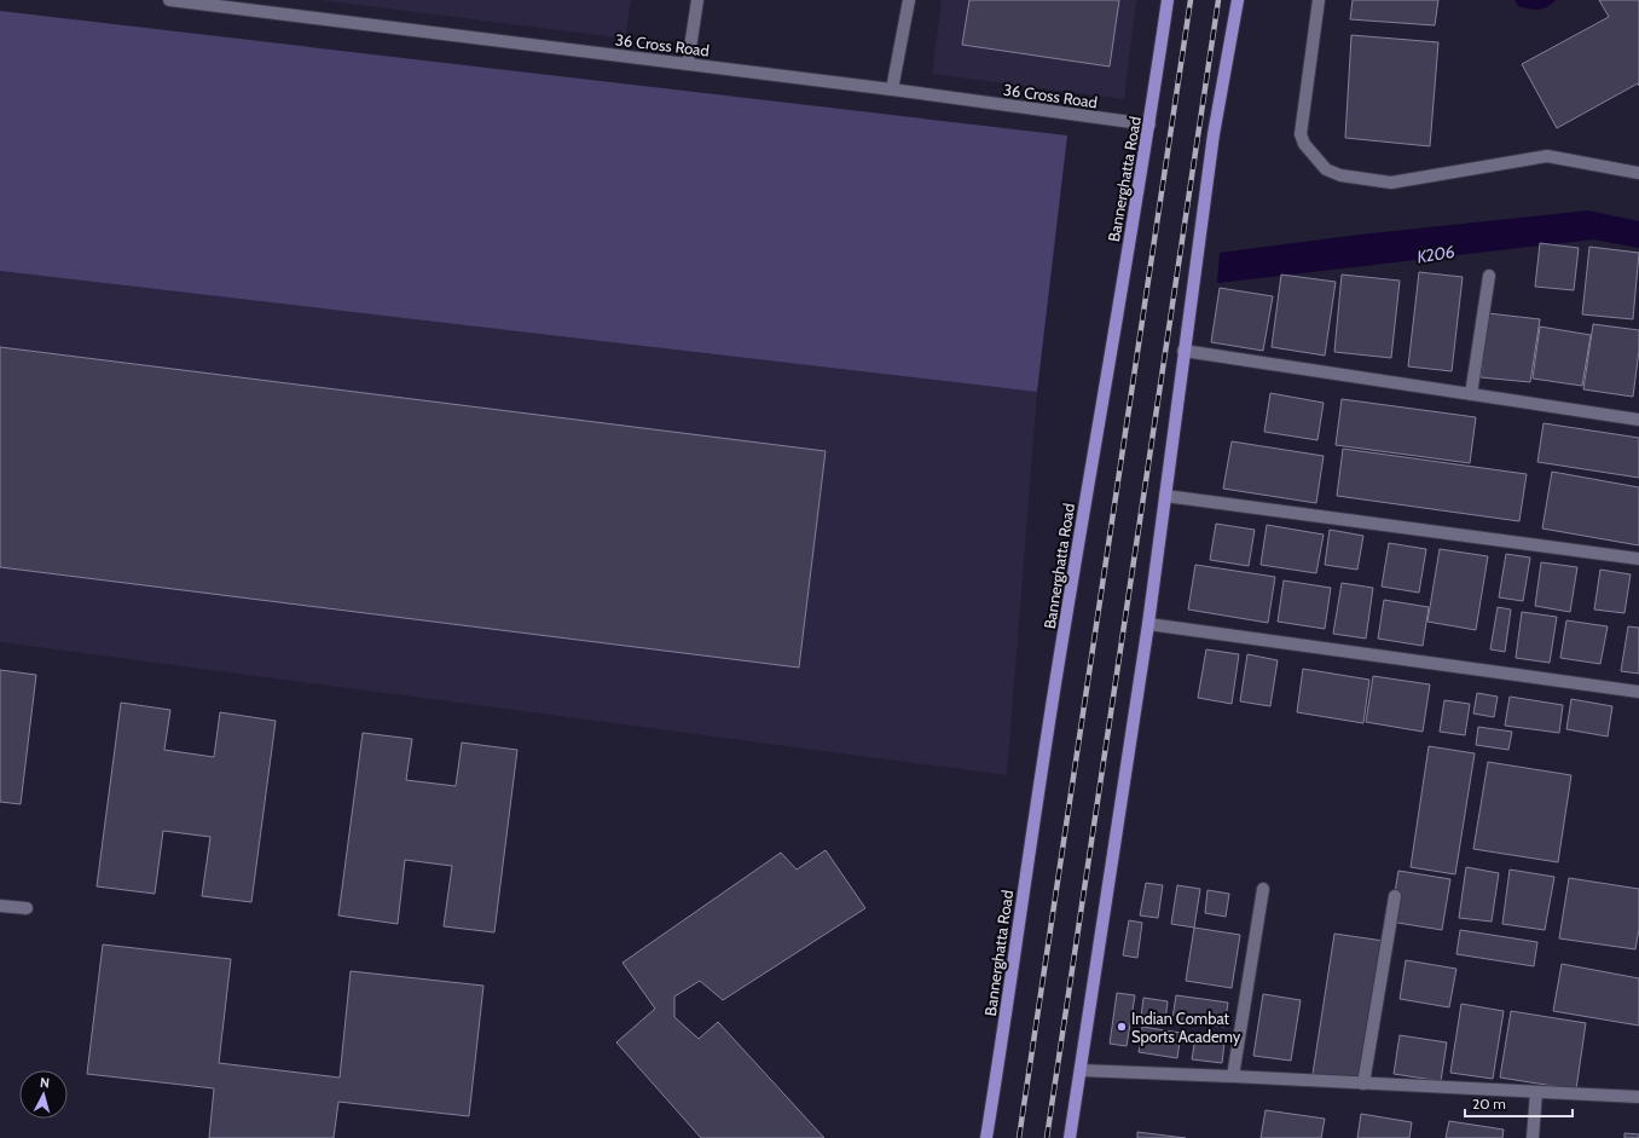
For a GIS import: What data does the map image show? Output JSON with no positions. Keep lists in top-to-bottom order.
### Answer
{
  "streets": {
    "main road": ["Bannerghatta Road"],
    "street": ["36 Cross Road"]
  },
  "crossings": [
    ["36 Cross Road", "Bannerghatta Road"]
  ],
  "water": ["K206"],
  "places": ["Indian Combat Sports Academy"],
  "scale_bar": "20 m",
  "north": "top"
}
